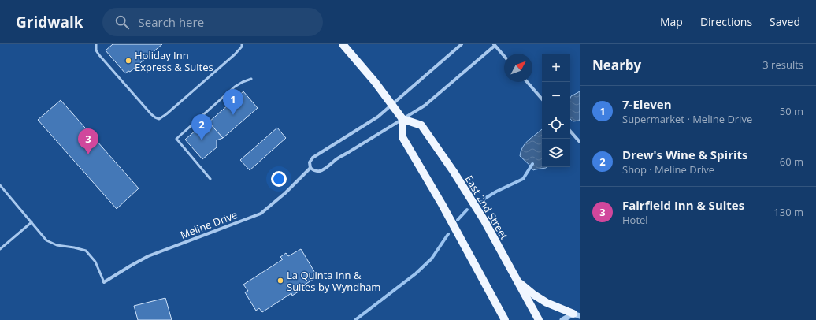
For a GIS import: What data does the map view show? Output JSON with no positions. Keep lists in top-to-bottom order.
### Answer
{
  "streets": {
    "main road": ["East 2nd Street"],
    "street": ["Meline Drive"]
  },
  "places": ["Holiday Inn Express & Suites", "La Quinta Inn & Suites by Wyndham"],
  "north": "top right",
  "page": {
    "header": "Gridwalk",
    "search": "Search here",
    "nav": ["Map", "Directions", "Saved"],
    "heading": ["Nearby", "3 results"],
    "map_buttons": ["+", "−"],
    "list": [
      {
        "mark": "1",
        "name": "7-Eleven",
        "note": "Supermarket · Meline Drive",
        "value": "50 m"
      },
      {
        "mark": "2",
        "name": "Drew's Wine & Spirits",
        "note": "Shop · Meline Drive",
        "value": "60 m"
      },
      {
        "mark": "3",
        "name": "Fairfield Inn & Suites",
        "note": "Hotel",
        "value": "130 m"
      }
    ],
    "pins": ["1", "2", "3"]
  }
}
